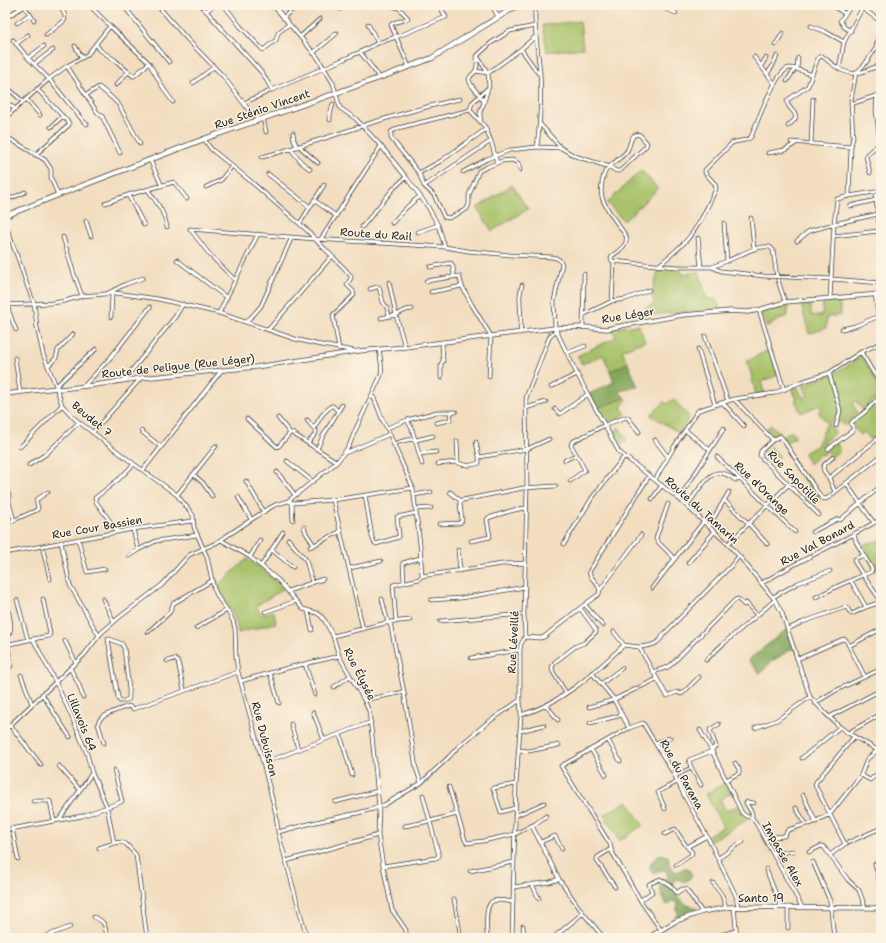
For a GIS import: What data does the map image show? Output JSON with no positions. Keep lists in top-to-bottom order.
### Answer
{
  "streets": {
    "main road": ["Rue Sténio Vincent"],
    "street": [
      "Route du Rail",
      "Rue Léger",
      "Route de Peligue (Rue Léger)",
      "Beudet 7",
      "Rue Sapotille",
      "Rue d'Orange",
      "Route du Tamarin",
      "Rue Cour Bassien",
      "Rue Val Bonard",
      "Rue Léveillé",
      "Rue Élysée",
      "Lillavois 64",
      "Rue Dubuisson",
      "Rue du Parana",
      "Impasse Alex",
      "Santo 19"
    ]
  },
  "crossings": [
    ["Route du Rail", "Route du Tamarin"],
    ["Rue Léger", "Route de Peligue (Rue Léger)"],
    ["Rue Léger", "Route du Tamarin"],
    ["Rue Léger", "Rue Léveillé"],
    ["Route de Peligue (Rue Léger)", "Beudet 7"],
    ["Beudet 7", "Rue Cour Bassien"],
    ["Beudet 7", "Rue Dubuisson"],
    ["Route du Tamarin", "Rue Val Bonard"],
    ["Route du Tamarin", "Rue Léveillé"],
    ["Rue du Parana", "Santo 19"],
    ["Impasse Alex", "Santo 19"]
  ]
}
